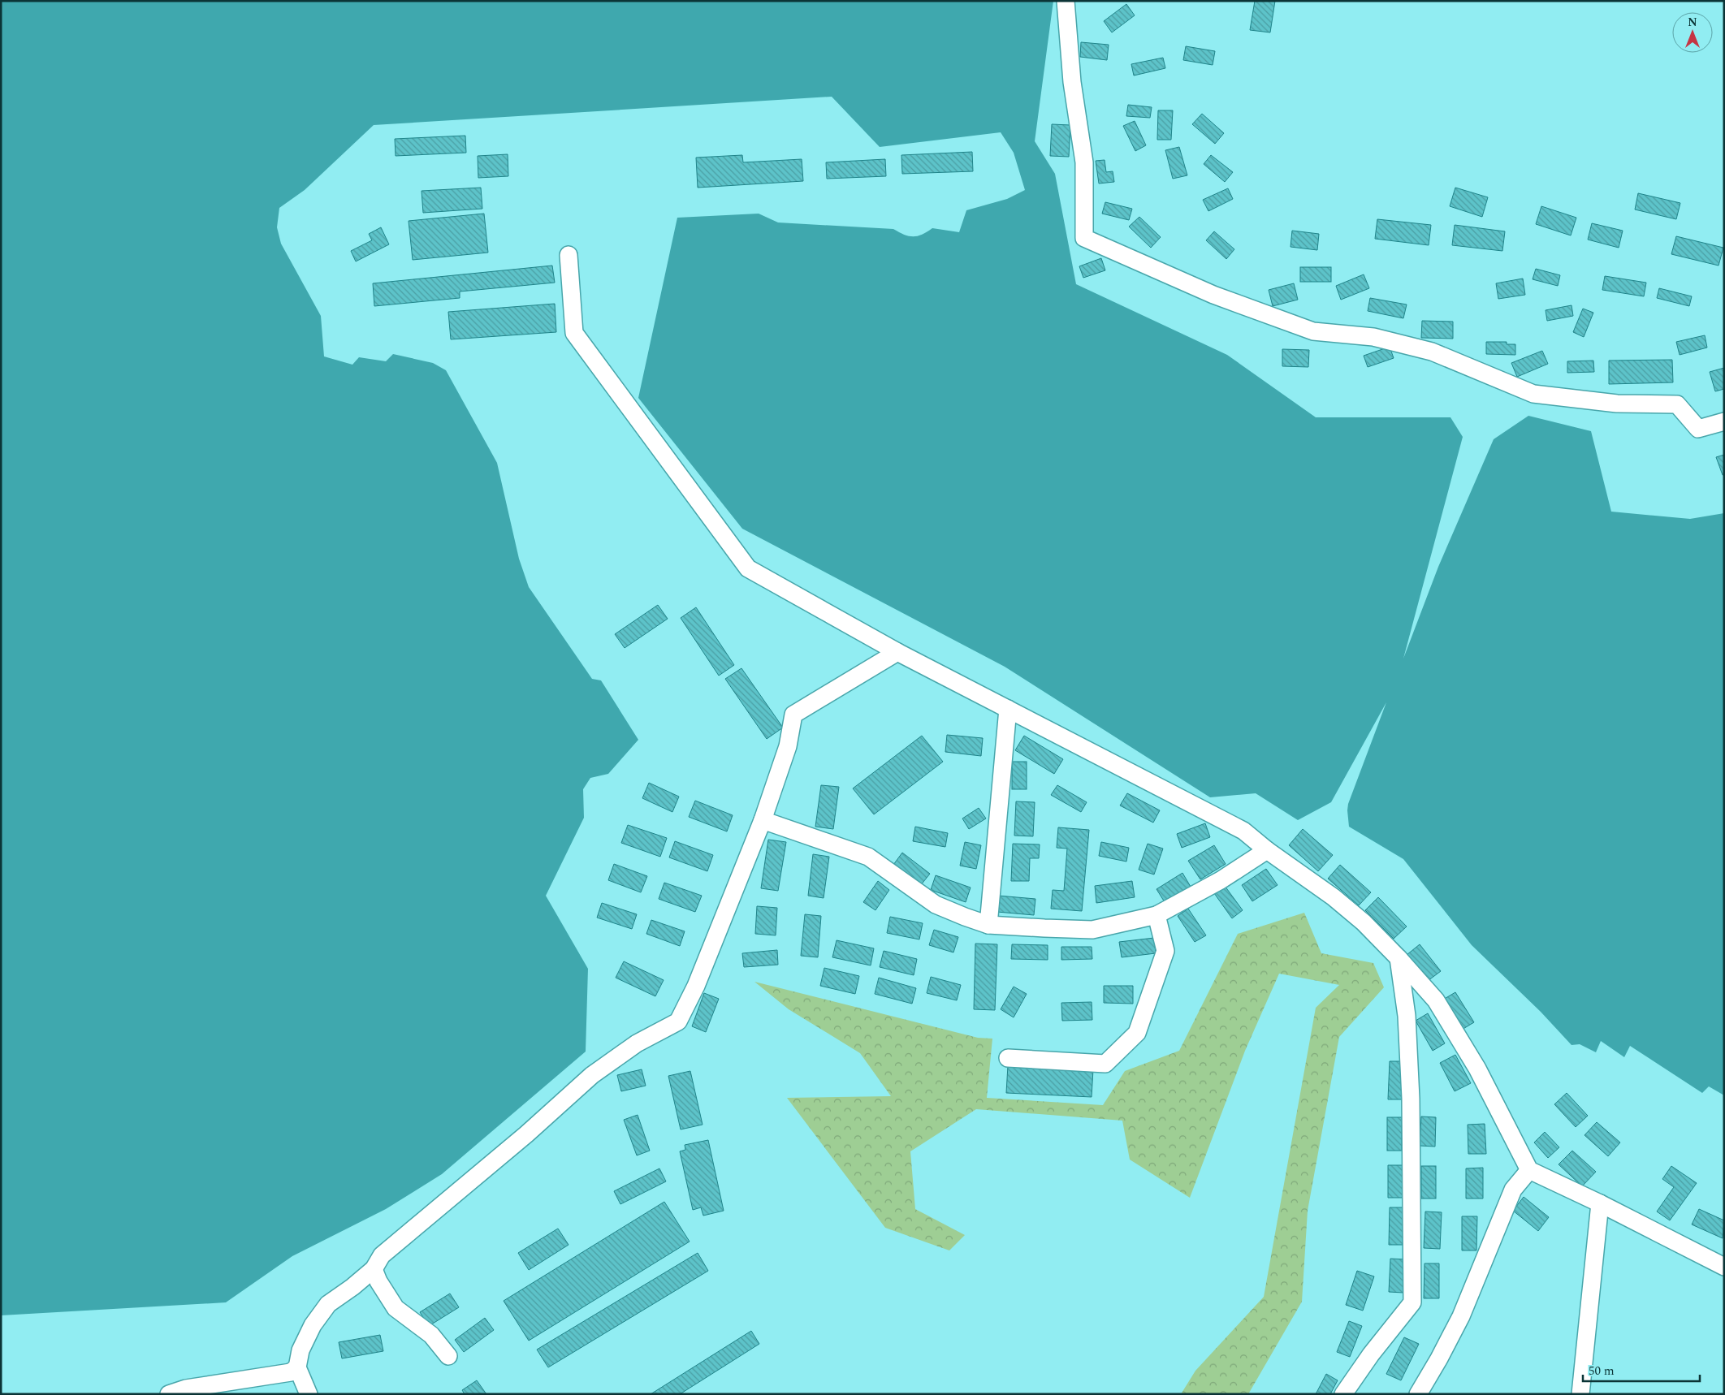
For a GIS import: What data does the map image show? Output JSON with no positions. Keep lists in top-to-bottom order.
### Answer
{
  "scale_bar": "50 m",
  "north": "top"
}
